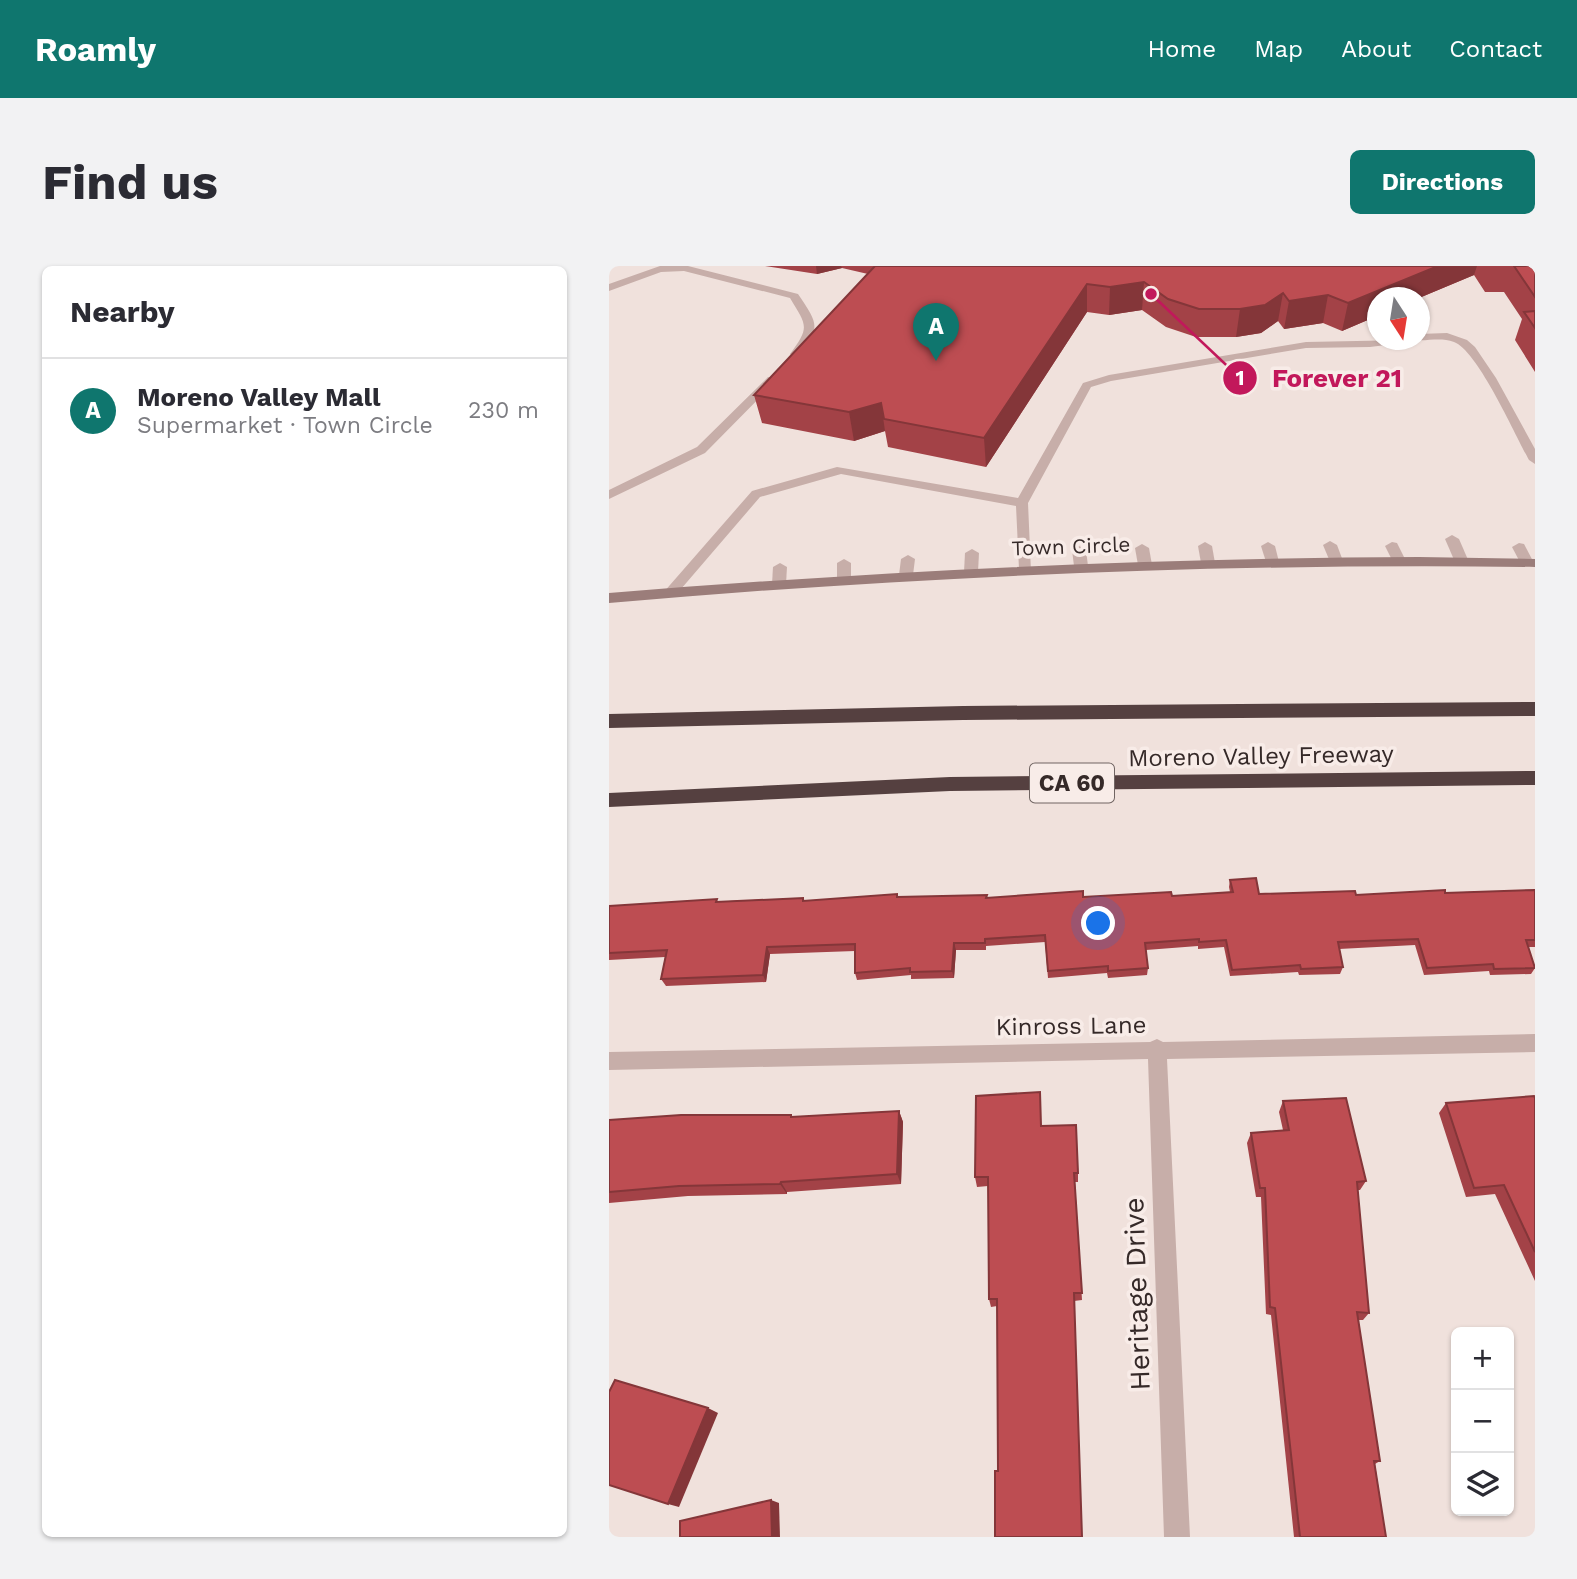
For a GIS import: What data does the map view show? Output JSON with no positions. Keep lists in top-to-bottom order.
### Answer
{
  "streets": {
    "highway": ["Moreno Valley Freeway", "CA 60"],
    "street": ["Town Circle", "Kinross Lane", "Heritage Drive"]
  },
  "crossings": [
    ["Kinross Lane", "Heritage Drive"]
  ],
  "places": ["Forever 21"],
  "north": "bottom",
  "page": {
    "header": "Roamly",
    "nav": [
      "Home",
      "Map",
      "About",
      "Contact"
    ],
    "buttons": "Directions",
    "title": "Find us",
    "heading": "Nearby",
    "pins": "A",
    "list": [
      {
        "mark": "A",
        "name": "Moreno Valley Mall",
        "note": "Supermarket · Town Circle",
        "value": "230 m"
      }
    ],
    "map_buttons": ["+", "−"]
  }
}
